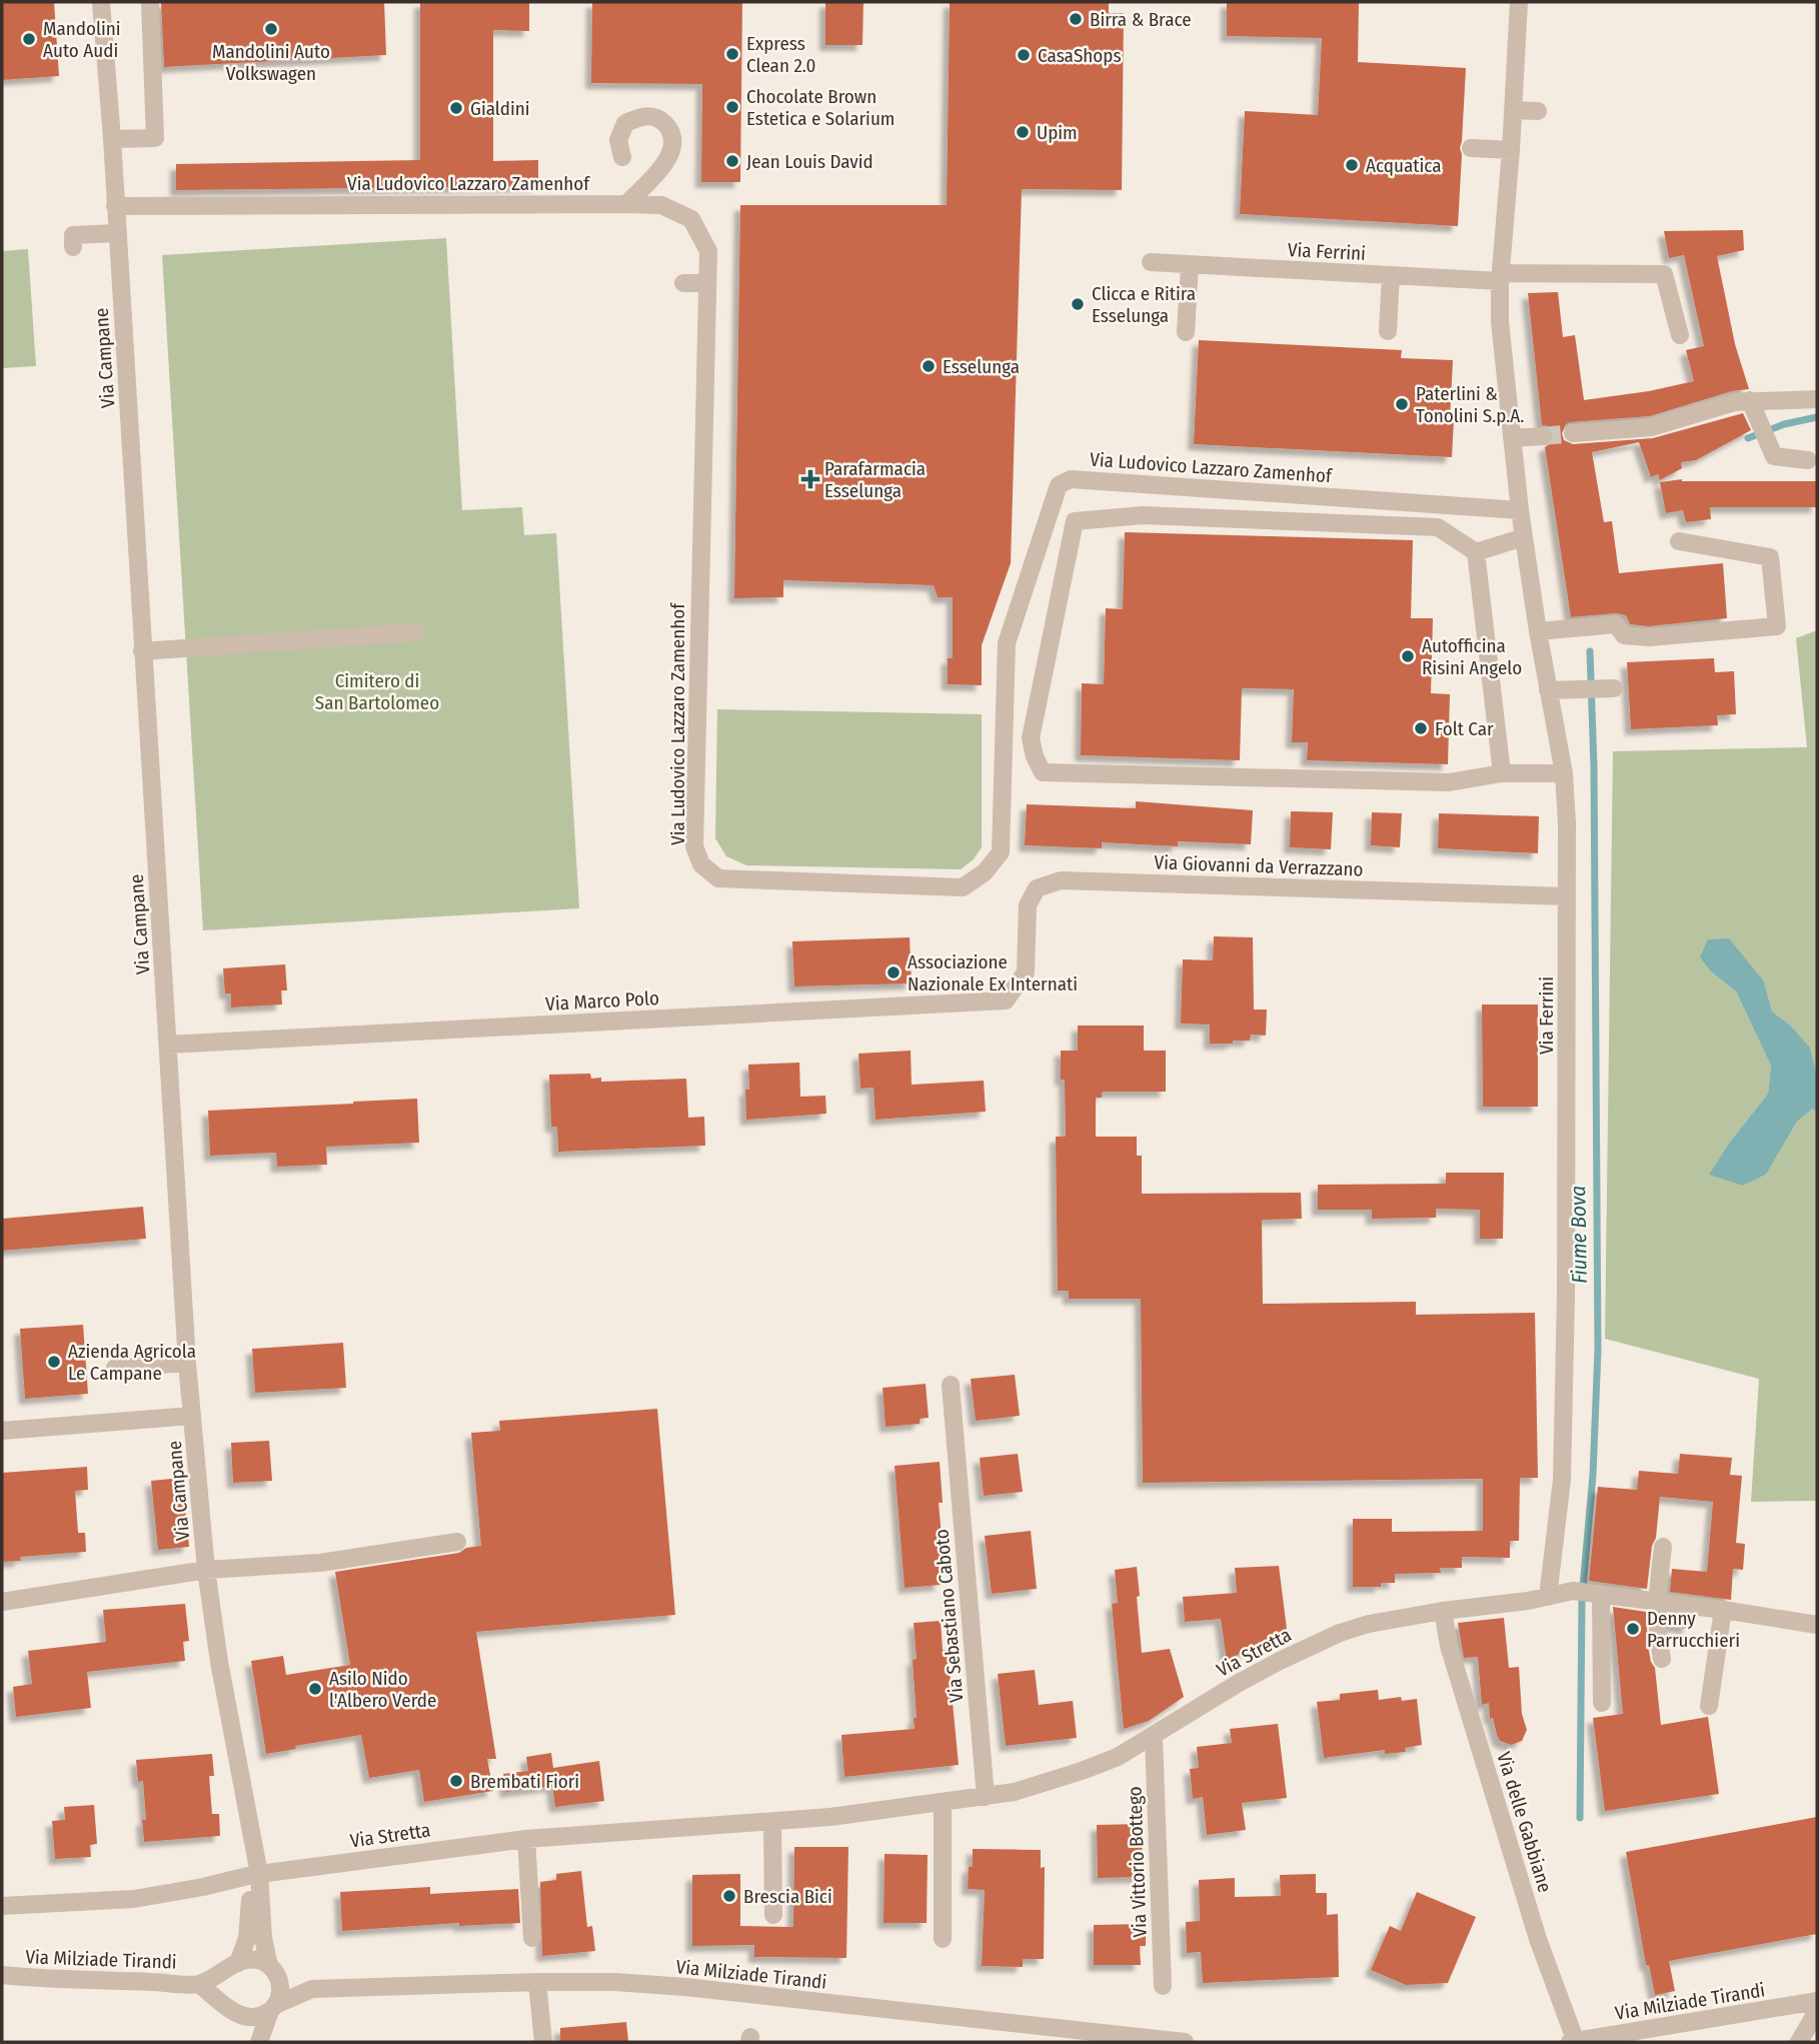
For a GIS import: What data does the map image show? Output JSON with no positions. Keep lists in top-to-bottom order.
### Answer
{
  "streets": {
    "street": [
      "Via Ludovico Lazzaro Zamenhof",
      "Via Ferrini",
      "Via Campane",
      "Via Giovanni da Verrazzano",
      "Via Marco Polo",
      "Via Sebastiano Caboto",
      "Via Stretta",
      "Via delle Gabbiane",
      "Via Vittorio Bottego",
      "Via Milziade Tirandi"
    ]
  },
  "crossings": [
    ["Via Ludovico Lazzaro Zamenhof", "Via Ferrini"],
    ["Via Ludovico Lazzaro Zamenhof", "Via Campane"],
    ["Via Ferrini", "Via Giovanni da Verrazzano"],
    ["Via Ferrini", "Via Stretta"],
    ["Via Campane", "Via Marco Polo"],
    ["Via Campane", "Via Stretta"],
    ["Via Campane", "Via Milziade Tirandi"],
    ["Via Giovanni da Verrazzano", "Via Marco Polo"],
    ["Via Sebastiano Caboto", "Via Stretta"],
    ["Via Stretta", "Via delle Gabbiane"],
    ["Via Stretta", "Via Vittorio Bottego"],
    ["Via delle Gabbiane", "Via Milziade Tirandi"]
  ],
  "water": ["Fiume Bova"],
  "parks": ["Cimitero di San Bartolomeo"],
  "places": {
    "other": [
      "Birra & Brace",
      "Mandolini Auto Volkswagen",
      "Mandolini Auto Audi",
      "Express Clean 2.0",
      "CasaShops",
      "Chocolate Brown Estetica e Solarium",
      "Gialdini",
      "Upim",
      "Jean Louis David",
      "Acquatica",
      "Clicca e Ritira Esselunga",
      "Esselunga",
      "Paterlini & Tonolini S.p.A.",
      "Autofficina Risini Angelo",
      "Folt Car",
      "Associazione Nazionale Ex Internati",
      "Azienda Agricola Le Campane",
      "Denny Parrucchieri",
      "Asilo Nido l'Albero Verde",
      "Brembati Fiori",
      "Brescia Bici"
    ],
    "health": ["Parafarmacia Esselunga"]
  }
}
